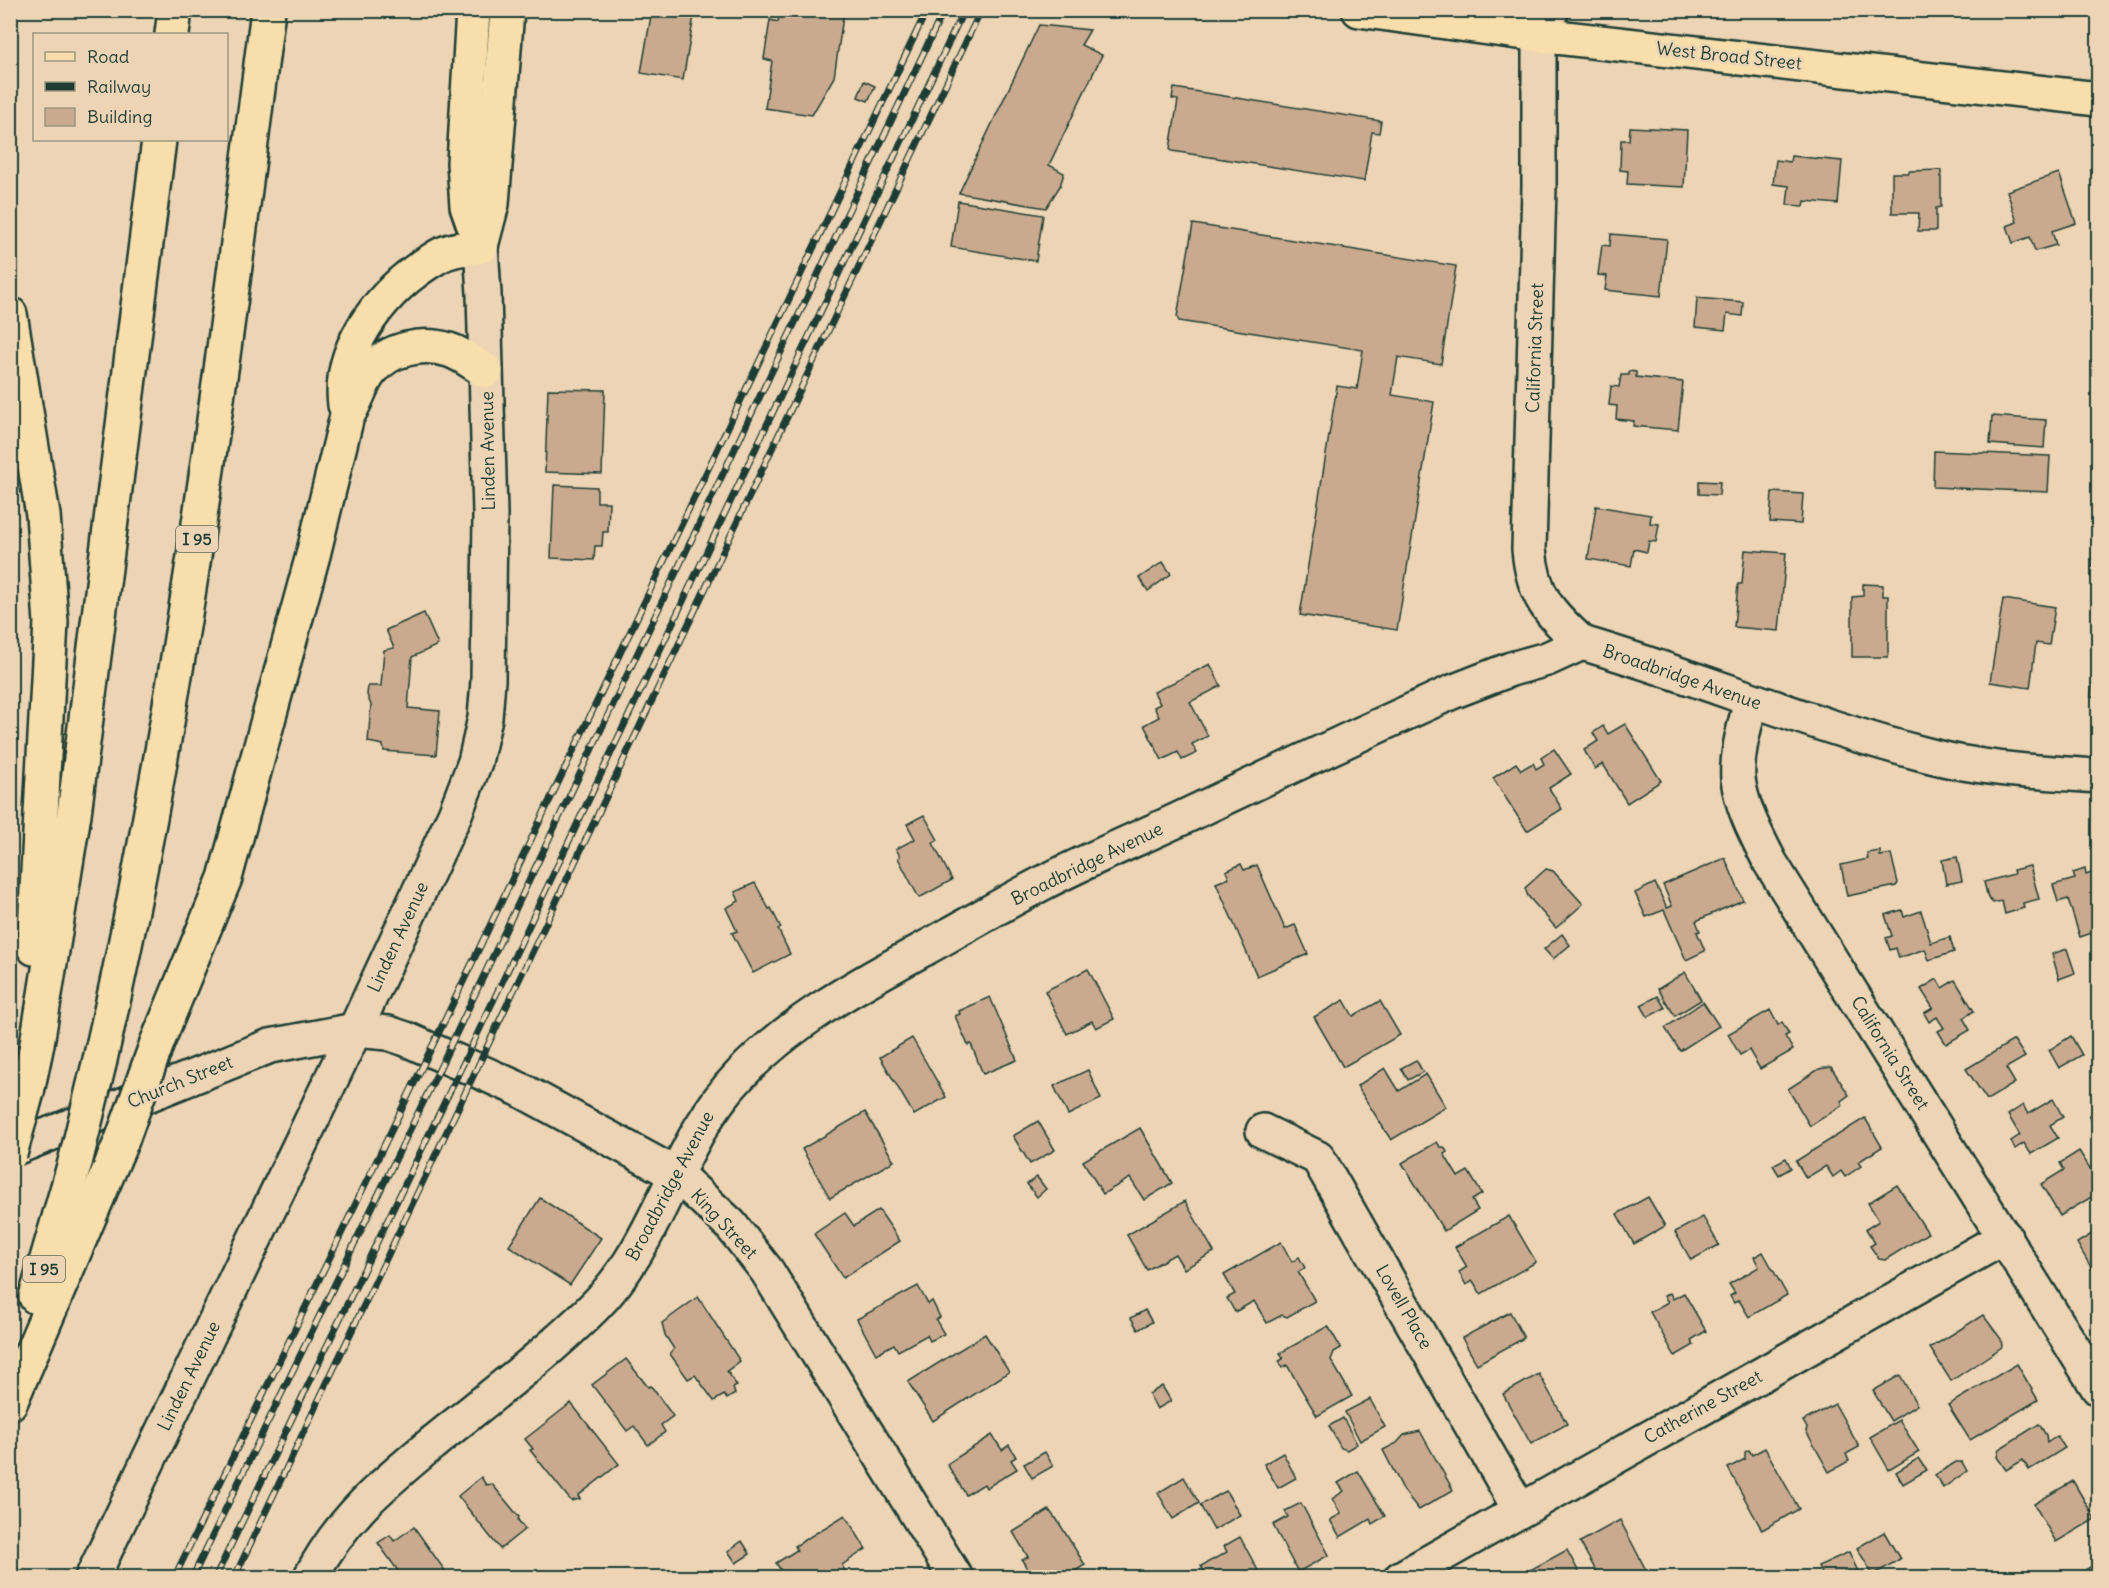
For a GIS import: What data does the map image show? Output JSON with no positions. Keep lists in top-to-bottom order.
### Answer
{
  "streets": {
    "main road": ["West Broad Street", "Linden Avenue", "I 95"],
    "street": [
      "California Street",
      "Broadbridge Avenue",
      "Church Street",
      "King Street",
      "Lovell Place",
      "Catherine Street"
    ]
  },
  "crossings": [
    ["West Broad Street", "California Street"],
    ["California Street", "Broadbridge Avenue"],
    ["California Street", "Catherine Street"],
    ["Linden Avenue", "Church Street"],
    ["Linden Avenue", "King Street"],
    ["Broadbridge Avenue", "King Street"],
    ["Church Street", "King Street"],
    ["Lovell Place", "Catherine Street"]
  ],
  "legend": ["Road", "Railway", "Building"]
}
